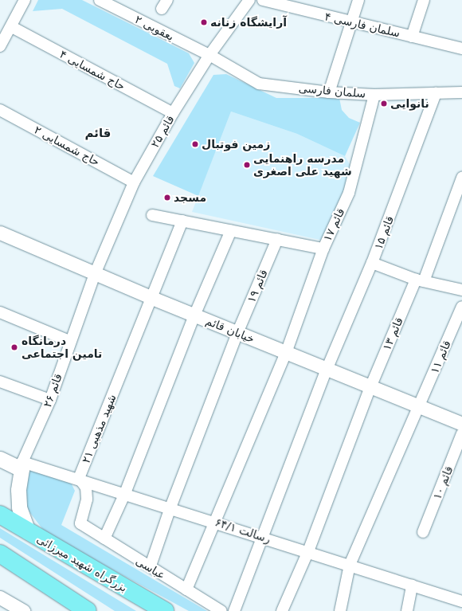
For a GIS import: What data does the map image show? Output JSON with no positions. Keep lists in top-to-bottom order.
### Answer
{
  "streets": {
    "highway": ["بزرگراه شهید میرزائی"],
    "street": [
      "سلمان فارسی ۴",
      "یعقوبی ۲",
      "حاج شمسایی ۴",
      "سلمان فارسی",
      "قائم ۲۵",
      "حاج شمسایی ۲",
      "قائم ۱۷",
      "قائم ۱۵",
      "قائم ۱۹",
      "خیابان قائم",
      "قائم ۱۳",
      "قائم ۱۱",
      "قائم ۲۶",
      "شهید مذهبی ۲۱",
      "قائم ۱۰",
      "رسالت ۶۴/۱",
      "عباسی"
    ]
  },
  "crossings": [
    ["یعقوبی ۲", "سلمان فارسی"],
    ["یعقوبی ۲", "قائم ۲۵"],
    ["حاج شمسایی ۴", "قائم ۲۵"],
    ["سلمان فارسی", "قائم ۲۵"],
    ["سلمان فارسی", "قائم ۱۷"],
    ["سلمان فارسی", "قائم ۱۵"],
    ["قائم ۲۵", "حاج شمسایی ۲"],
    ["قائم ۲۵", "خیابان قائم"],
    ["قائم ۲۵", "قائم ۲۶"],
    ["قائم ۱۷", "خیابان قائم"],
    ["قائم ۱۷", "رسالت ۶۴/۱"],
    ["قائم ۱۷", "عباسی"],
    ["قائم ۱۵", "خیابان قائم"],
    ["قائم ۱۵", "رسالت ۶۴/۱"],
    ["قائم ۱۹", "خیابان قائم"],
    ["قائم ۱۹", "رسالت ۶۴/۱"],
    ["خیابان قائم", "قائم ۱۳"],
    ["خیابان قائم", "قائم ۱۱"],
    ["خیابان قائم", "قائم ۲۶"],
    ["خیابان قائم", "شهید مذهبی ۲۱"],
    ["قائم ۱۳", "رسالت ۶۴/۱"],
    ["قائم ۱۱", "رسالت ۶۴/۱"],
    ["قائم ۲۶", "رسالت ۶۴/۱"],
    ["شهید مذهبی ۲۱", "رسالت ۶۴/۱"],
    ["شهید مذهبی ۲۱", "عباسی"],
    ["رسالت ۶۴/۱", "عباسی"]
  ],
  "districts": ["قائم"],
  "places": [
    "آرایشگاه زنانه",
    "نانوایی",
    "زمین فوتبال",
    "مدرسه راهنمایی شهید علی اصغری",
    "مسجد",
    "درمانگاه تامین اجتماعی"
  ]
}
